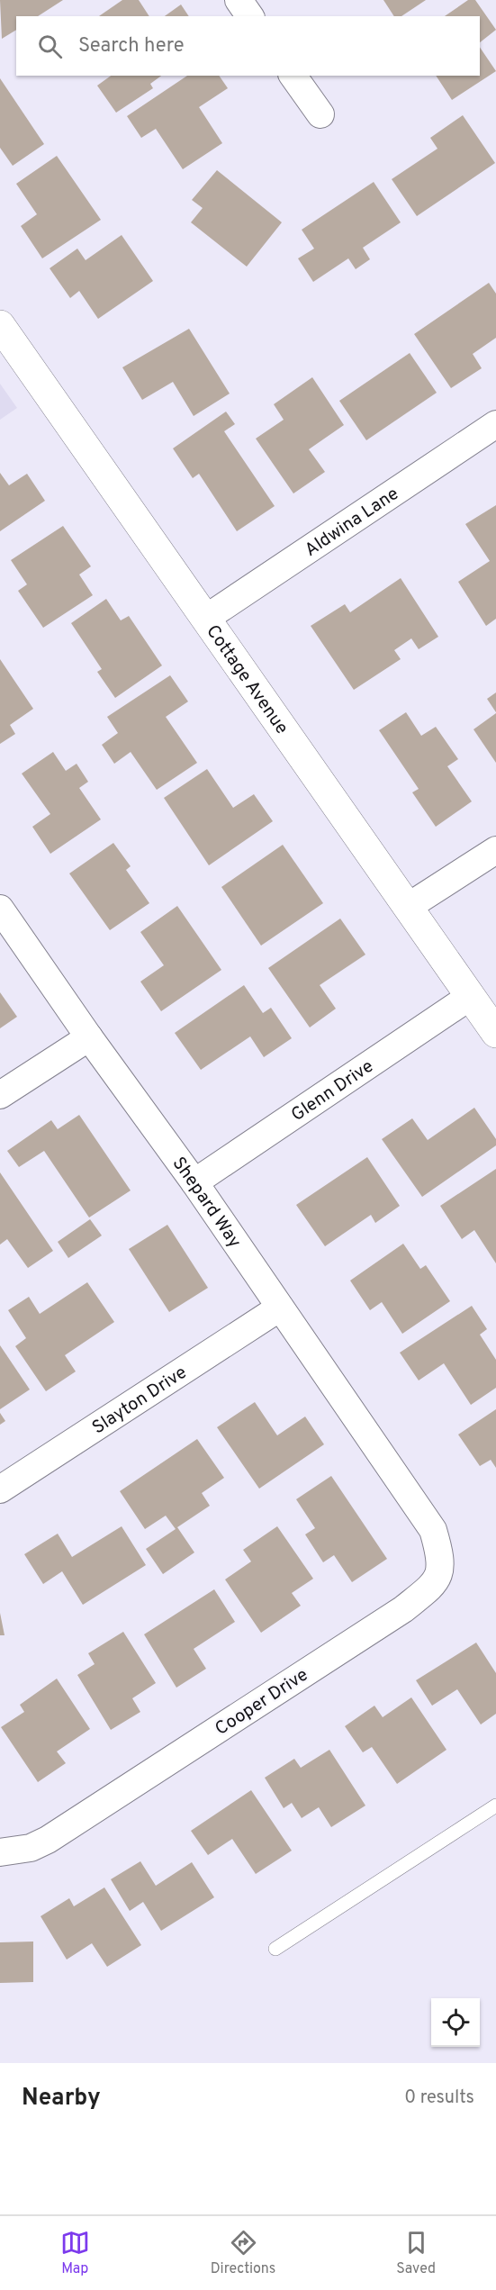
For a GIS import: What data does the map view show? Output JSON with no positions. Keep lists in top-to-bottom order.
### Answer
{
  "streets": {
    "street": [
      "Aldwina Lane",
      "Cottage Avenue",
      "Glenn Drive",
      "Shepard Way",
      "Slayton Drive",
      "Cooper Drive"
    ]
  },
  "crossings": [
    ["Aldwina Lane", "Cottage Avenue"],
    ["Cottage Avenue", "Glenn Drive"],
    ["Glenn Drive", "Shepard Way"],
    ["Shepard Way", "Slayton Drive"],
    ["Shepard Way", "Cooper Drive"]
  ],
  "page": {
    "search": "Search here",
    "heading": ["Nearby", "0 results"],
    "nav": ["Map", "Directions", "Saved"]
  }
}
